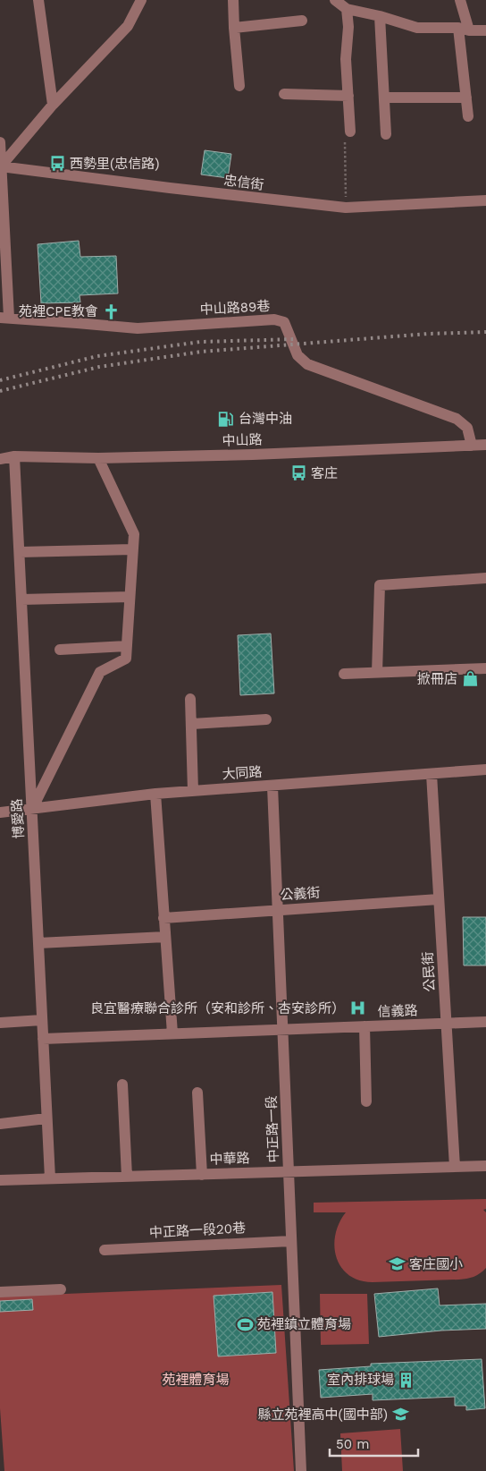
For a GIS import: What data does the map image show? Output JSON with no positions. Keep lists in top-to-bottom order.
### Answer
{
  "streets": {
    "street": [
      "忠信街",
      "中山路89巷",
      "中山路",
      "大同路",
      "博愛路",
      "公義街",
      "公民街",
      "信義路",
      "中正路一段",
      "中華路",
      "中正路一段20巷"
    ]
  },
  "crossings": [
    ["中山路89巷", "中山路"],
    ["中山路", "博愛路"],
    ["大同路", "博愛路"],
    ["大同路", "公民街"],
    ["大同路", "中正路一段"],
    ["博愛路", "信義路"],
    ["博愛路", "中華路"],
    ["公義街", "公民街"],
    ["公義街", "中正路一段"],
    ["公民街", "信義路"],
    ["公民街", "中華路"],
    ["信義路", "中正路一段"],
    ["中正路一段", "中華路"],
    ["中正路一段", "中正路一段20巷"]
  ],
  "parks": ["苑裡體育場"],
  "places": {
    "bus stop": ["西勢里(忠信路)", "客庄"],
    "church": ["苑裡CPE教會"],
    "fuel station": ["台灣中油"],
    "shop": ["掀冊店"],
    "hospital": ["良宜醫療聯合診所（安和診所、杏安診所）"],
    "school or university": ["客庄國小", "縣立苑裡高中(國中部)"],
    "sports": ["苑裡鎮立體育場"],
    "building": ["室內排球場"]
  },
  "scale_bar": "50 m"
}
